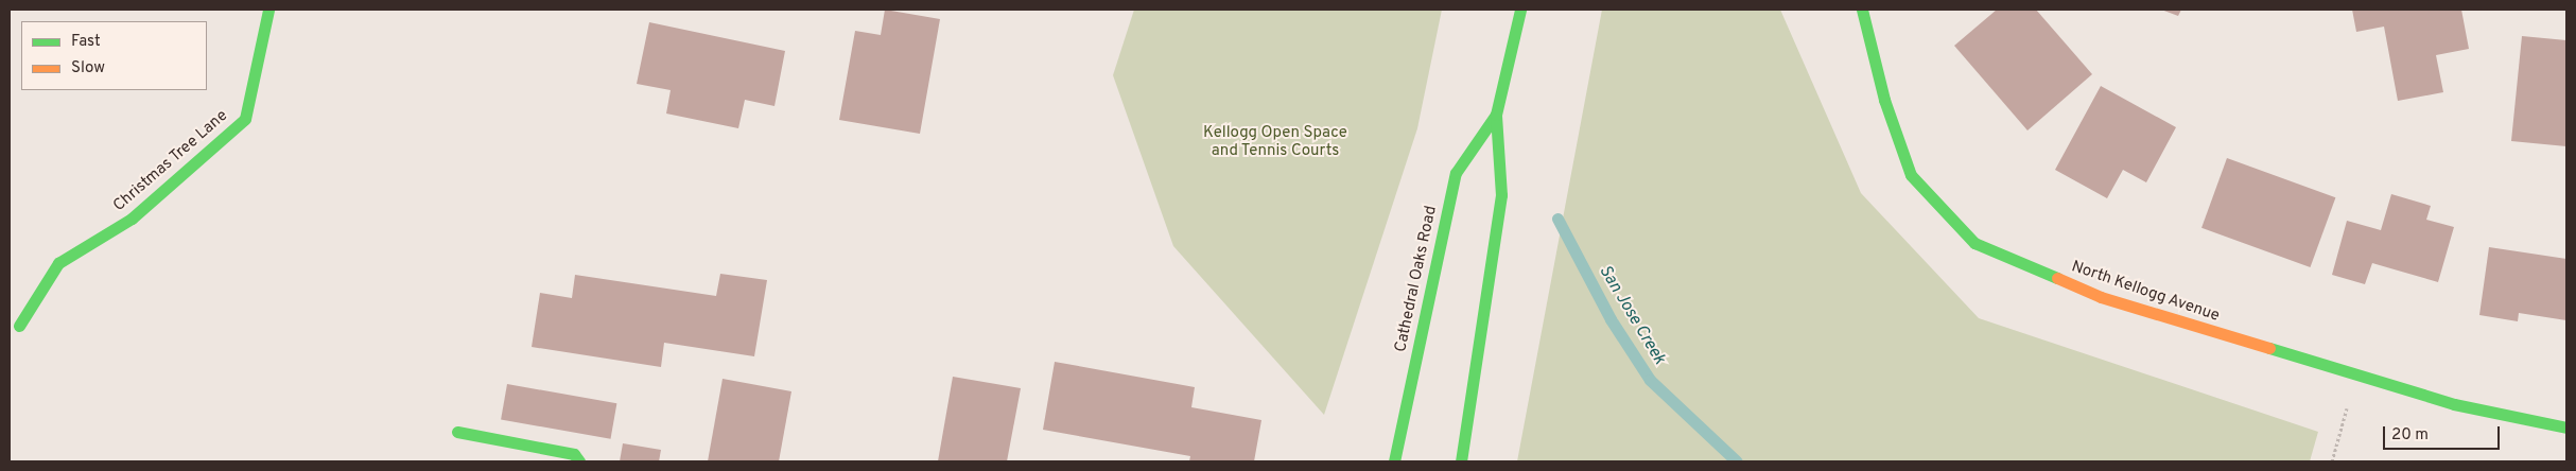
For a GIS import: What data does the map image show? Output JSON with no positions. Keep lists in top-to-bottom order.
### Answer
{
  "streets": {
    "street": ["Christmas Tree Lane", "Cathedral Oaks Road", "North Kellogg Avenue"]
  },
  "water": ["San Jose Creek"],
  "parks": ["Kellogg Open Space and Tennis Courts"],
  "legend": ["Fast", "Slow"],
  "scale_bar": "20 m"
}
